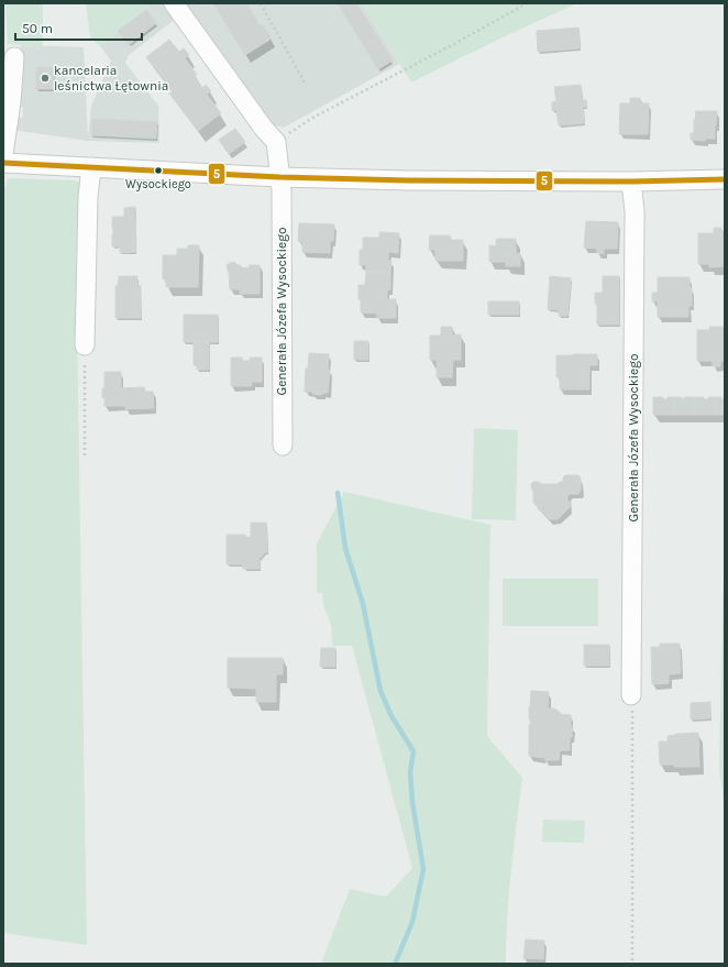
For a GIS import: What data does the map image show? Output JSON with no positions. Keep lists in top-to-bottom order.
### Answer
{
  "streets": {
    "street": ["Generała Józefa Wysockiego"]
  },
  "places": ["kancelaria leśnictwa Łętownia", "Wysockiego"],
  "lines": ["transit line 5"],
  "scale_bar": "50 m"
}
